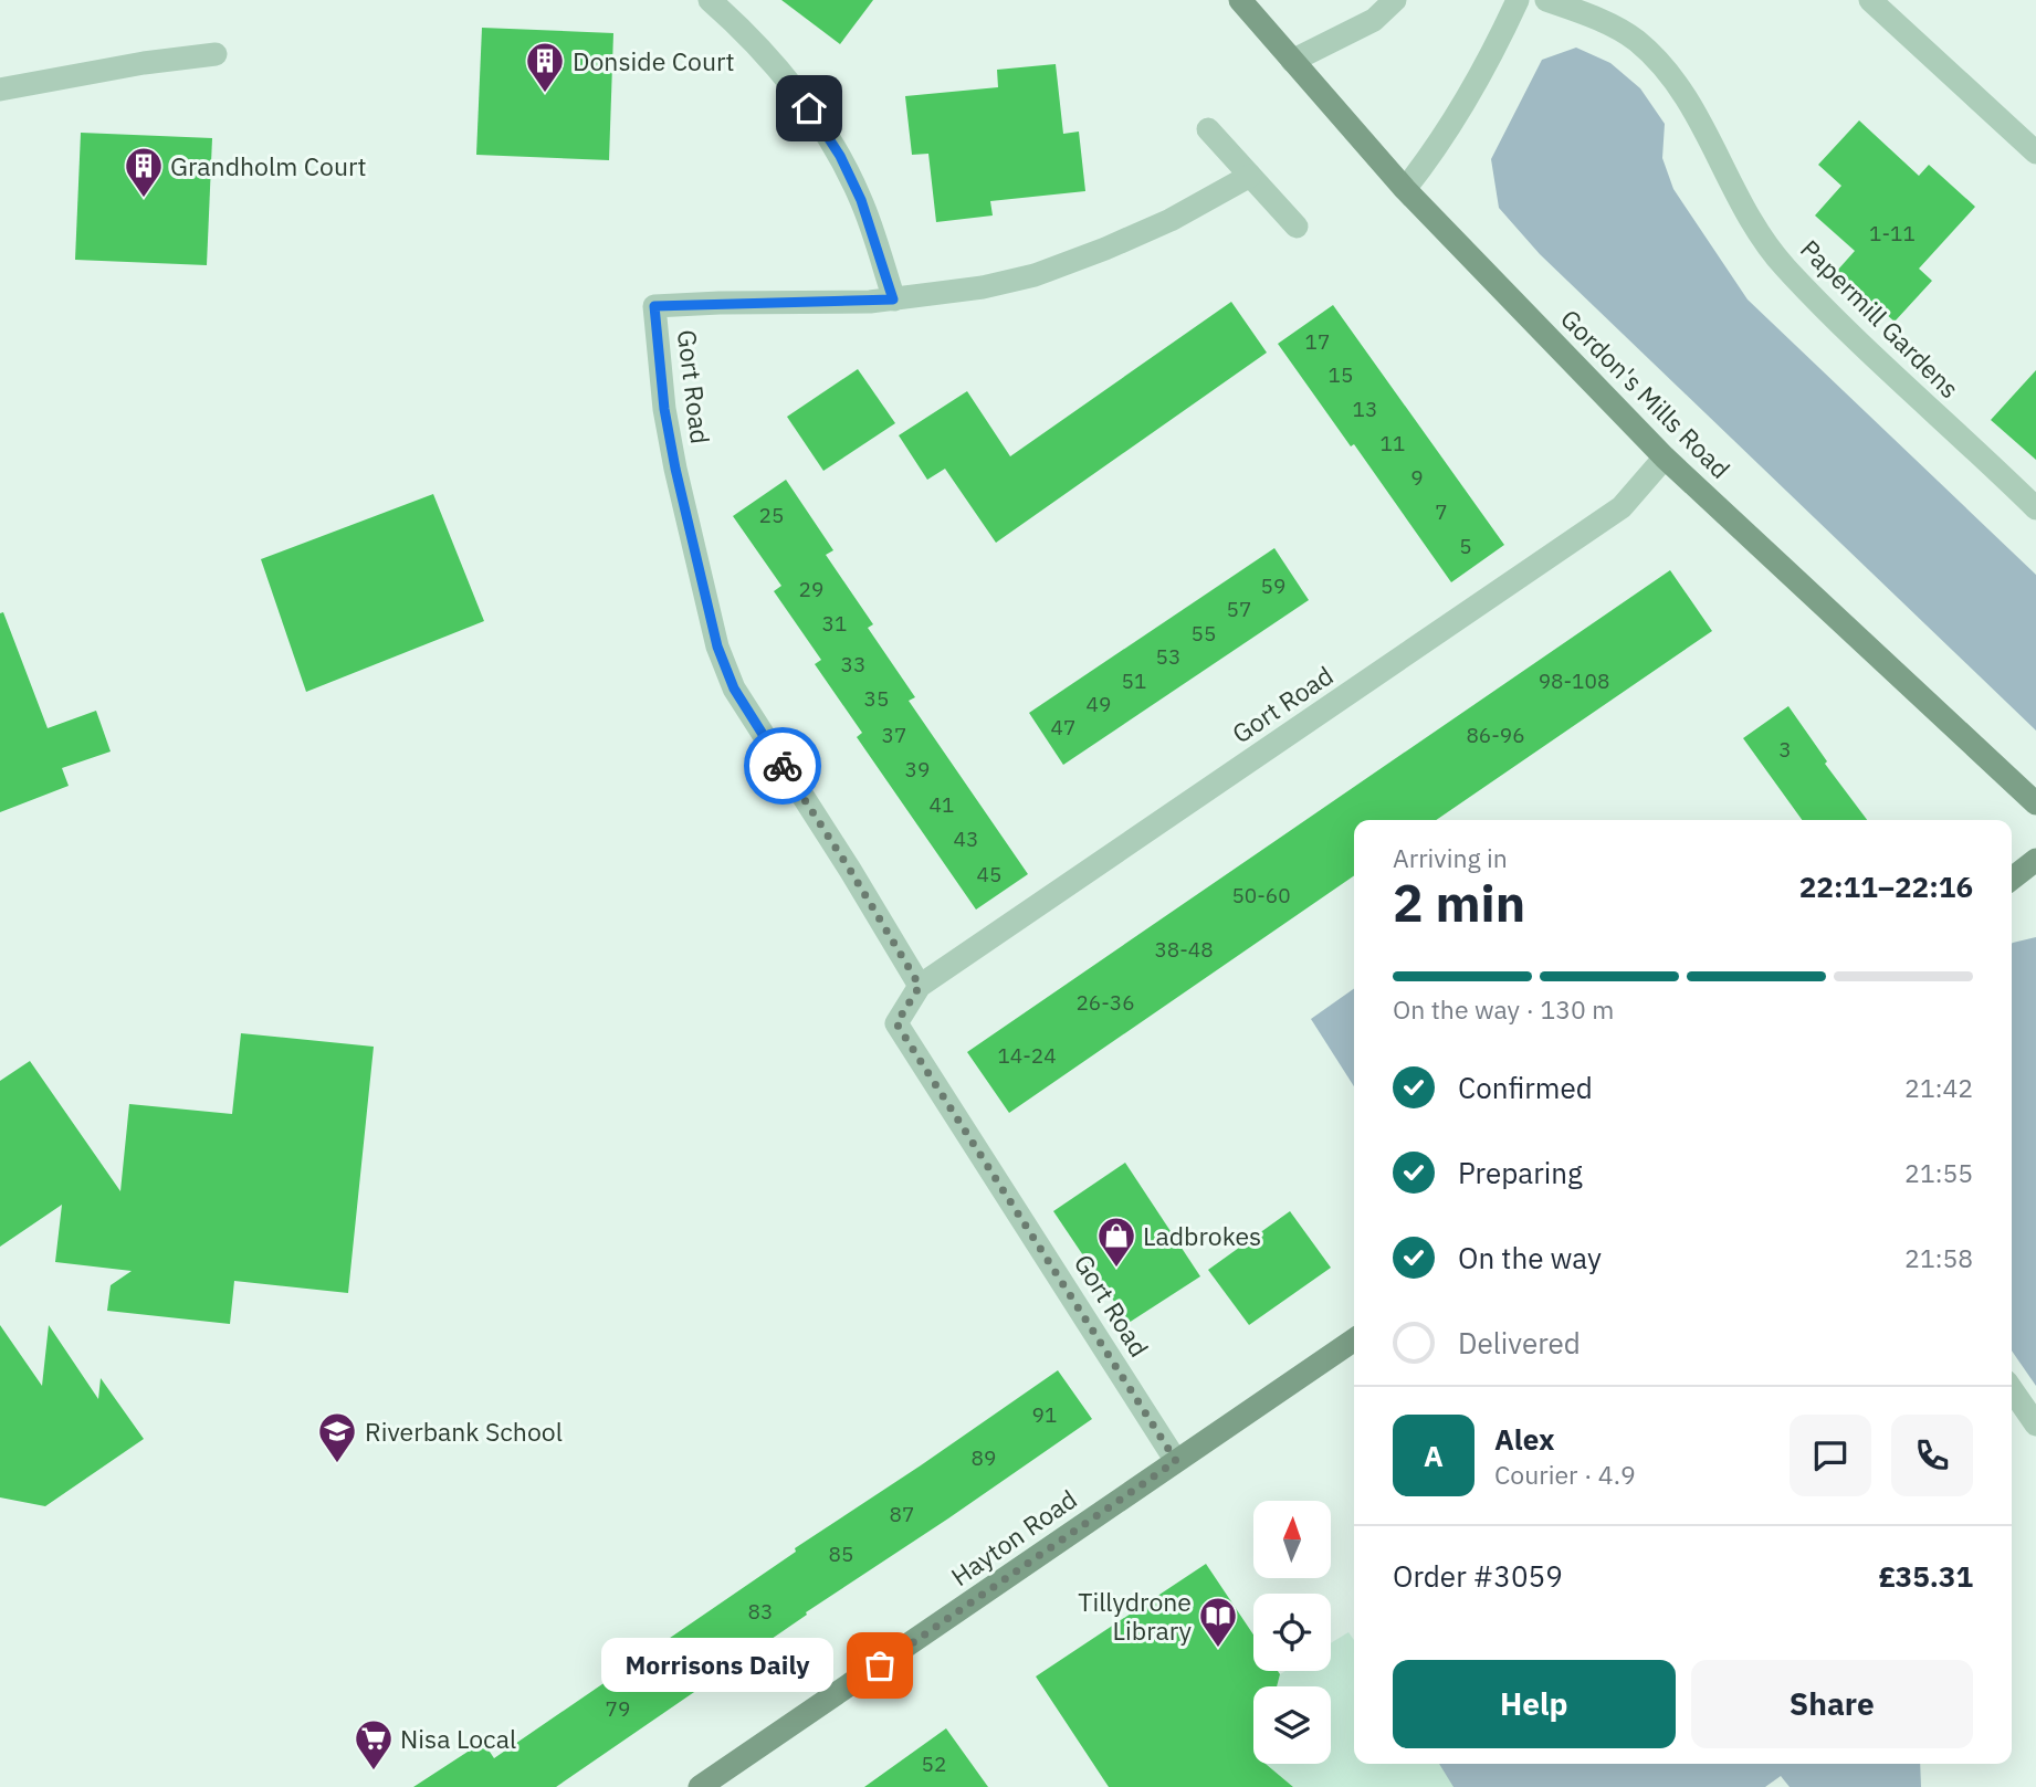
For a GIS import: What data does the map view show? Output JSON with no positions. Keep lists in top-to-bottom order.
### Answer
{
  "streets": {
    "main road": ["Gordon's Mills Road", "Hayton Road"],
    "street": ["Papermill Gardens", "Gort Road"]
  },
  "crossings": [
    ["Gort Road", "Gordon's Mills Road"],
    ["Gort Road", "Hayton Road"]
  ],
  "places": {
    "building": ["Donside Court", "Grandholm Court"],
    "shop": ["Ladbrokes"],
    "school or university": ["Riverbank School"],
    "library": ["Tillydrone Library"],
    "other": ["Morrisons Daily"],
    "supermarket": ["Nisa Local"]
  },
  "house_numbers": [
    "1-11",
    "17",
    "15",
    "13",
    "11",
    "9",
    "7",
    "25",
    "5",
    "59",
    "29",
    "57",
    "31",
    "55",
    "53",
    "33",
    "51",
    "98-108",
    "35",
    "49",
    "47",
    "37",
    "86-96",
    "3",
    "39",
    "41",
    "43",
    "45",
    "50-60",
    "38-48",
    "26-36",
    "14-24",
    "91",
    "89",
    "87",
    "85",
    "83",
    "79",
    "52"
  ],
  "north": "top",
  "page": {
    "heading": ["2 min", "Arriving in", "22:11–22:16"],
    "panel": [
      "Alex",
      "Courier · 4.9",
      "Order #3059",
      "£35.31"
    ],
    "bar": "On the way · 130 m",
    "list": [
      ["Confirmed", "21:42"],
      ["Preparing", "21:55"],
      ["On the way", "21:58"],
      "Delivered"
    ],
    "round": "A",
    "bubble": "Morrisons Daily",
    "buttons": ["Help", "Share"]
  }
}
